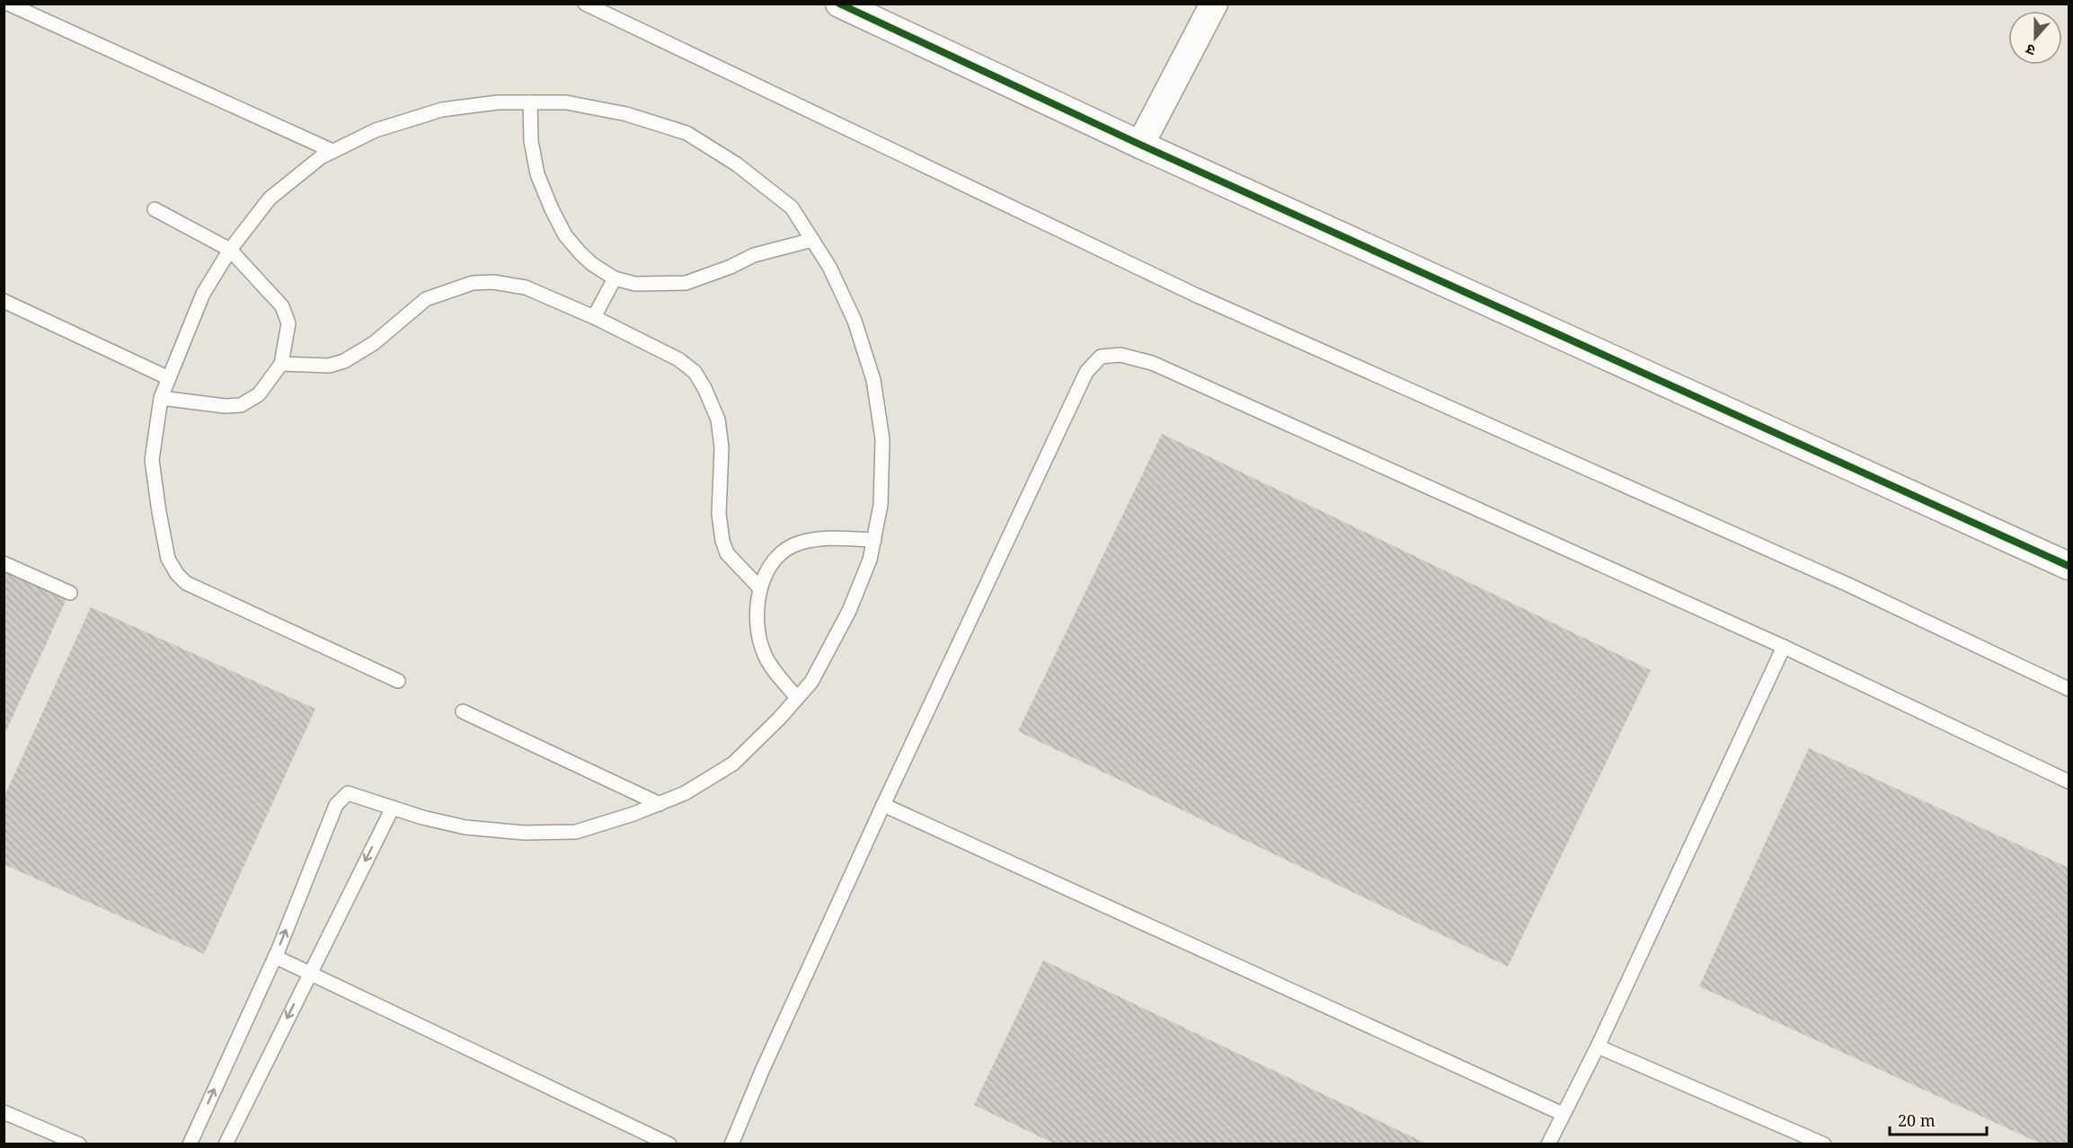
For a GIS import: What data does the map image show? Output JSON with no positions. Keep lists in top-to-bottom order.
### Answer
{
  "scale_bar": "20 m",
  "north": "bottom"
}
